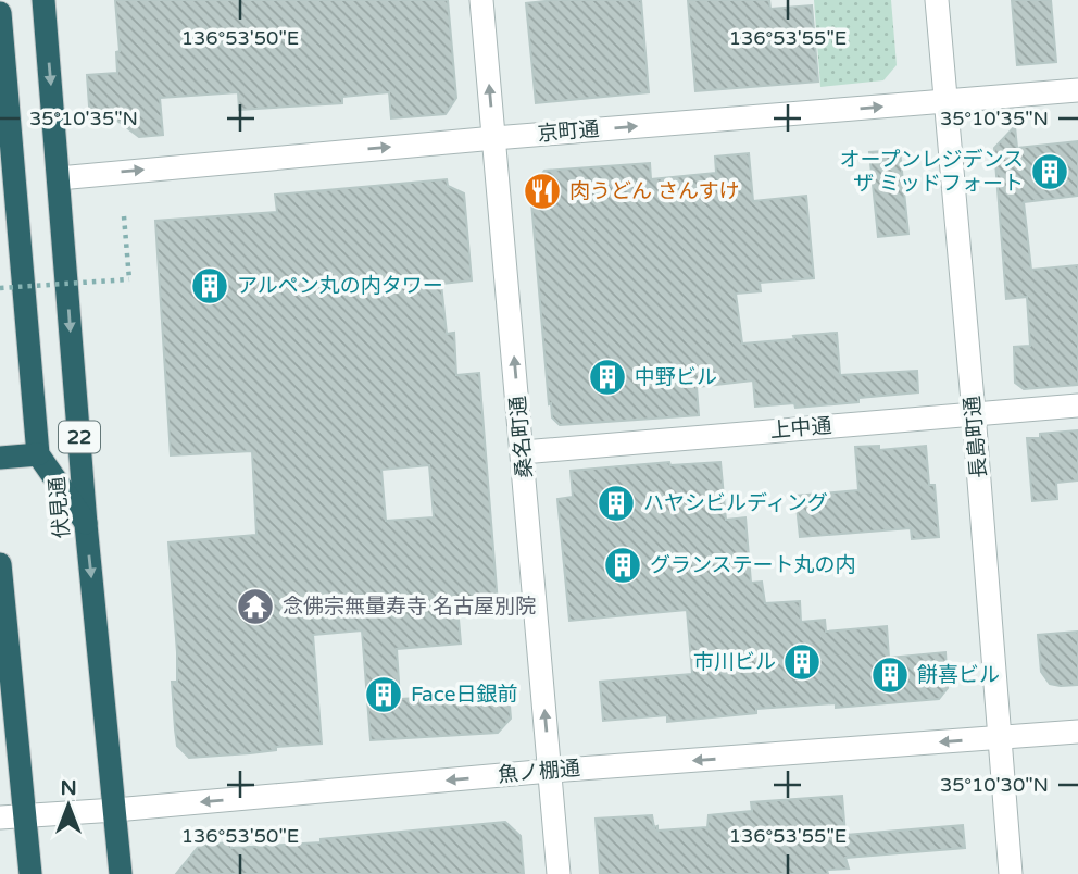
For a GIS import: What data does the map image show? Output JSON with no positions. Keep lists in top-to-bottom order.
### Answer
{
  "streets": {
    "highway": ["22", "伏見通"],
    "street": [
      "京町通",
      "上中通",
      "桑名町通",
      "長島町通",
      "魚ノ棚通"
    ]
  },
  "crossings": [
    ["京町通", "桑名町通"],
    ["京町通", "長島町通"],
    ["京町通", "伏見通"],
    ["上中通", "桑名町通"],
    ["上中通", "長島町通"],
    ["桑名町通", "魚ノ棚通"],
    ["長島町通", "魚ノ棚通"],
    ["伏見通", "魚ノ棚通"]
  ],
  "one_way": ["京町通", "桑名町通", "魚ノ棚通"],
  "places": {
    "building": [
      "オープンレジデンス ザ ミッドフォート",
      "アルペン丸の内タワー",
      "中野ビル",
      "ハヤシビルディング",
      "グランステート丸の内",
      "市川ビル",
      "餅喜ビル",
      "Face日銀前"
    ],
    "restaurant": ["肉うどん さんすけ"],
    "temple": ["念佛宗無量寿寺 名古屋別院"]
  },
  "north": "top",
  "coordinates": [
    "136°53'50\"E",
    "136°53'55\"E",
    "35°10'35\"N",
    "35°10'30\"N"
  ]
}
